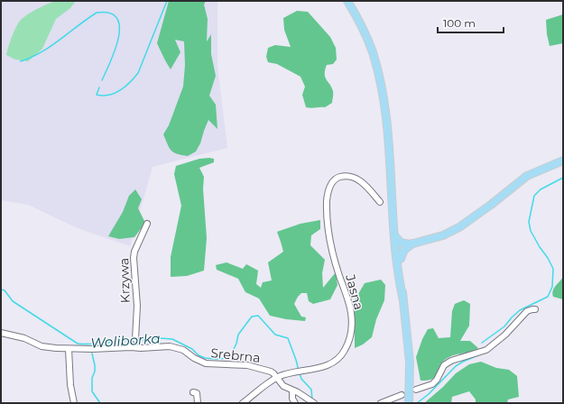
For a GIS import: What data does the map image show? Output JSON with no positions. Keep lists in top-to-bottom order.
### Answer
{
  "streets": {
    "street": ["Krzywa", "Jasna", "Srebrna"]
  },
  "crossings": [
    ["Jasna", "Srebrna"]
  ],
  "water": ["Woliborka"],
  "scale_bar": "100 m"
}
